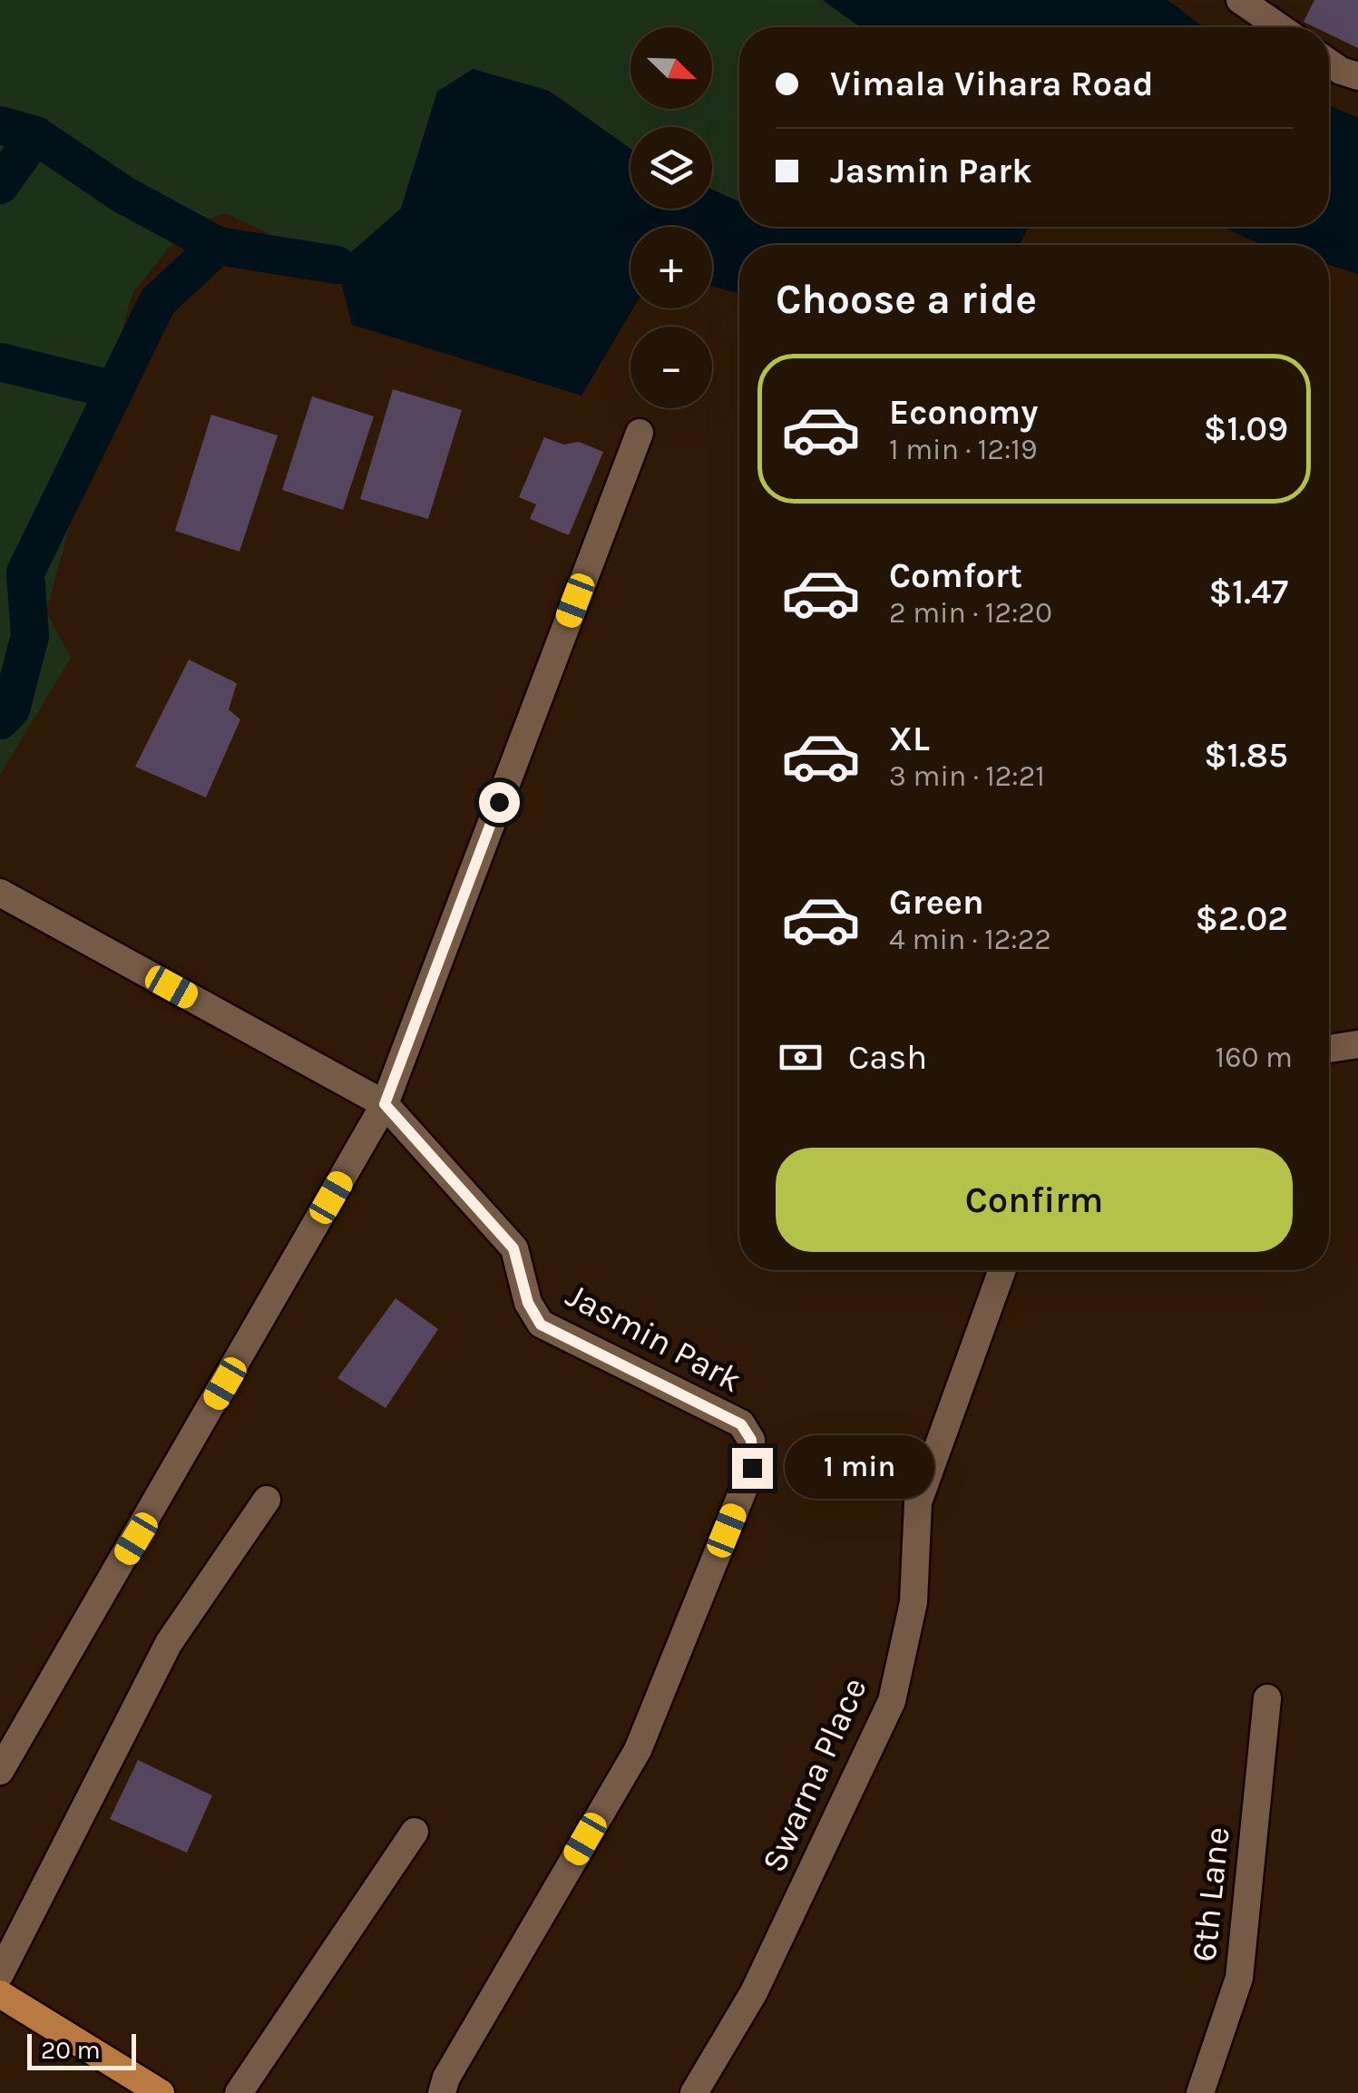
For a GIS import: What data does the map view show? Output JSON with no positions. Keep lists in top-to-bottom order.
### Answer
{
  "streets": {
    "street": ["Jasmin Park", "Swarna Place", "6th Lane"]
  },
  "scale_bar": "20 m",
  "north": "bottom right",
  "page": {
    "map_buttons": ["+", "−"],
    "banner": ["Vimala Vihara Road", "Jasmin Park"],
    "heading": "Choose a ride",
    "list": [
      {
        "name": "Economy",
        "note": "1 min · 12:19",
        "value": "$1.09"
      },
      {
        "name": "Comfort",
        "note": "2 min · 12:20",
        "value": "$1.47"
      },
      {
        "name": "XL",
        "note": "3 min · 12:21",
        "value": "$1.85"
      },
      {
        "name": "Green",
        "note": "4 min · 12:22",
        "value": "$2.02"
      }
    ],
    "pay": ["Cash", "160 m"],
    "buttons": "Confirm",
    "bubble": "1 min",
    "scale": "20 m"
  }
}
